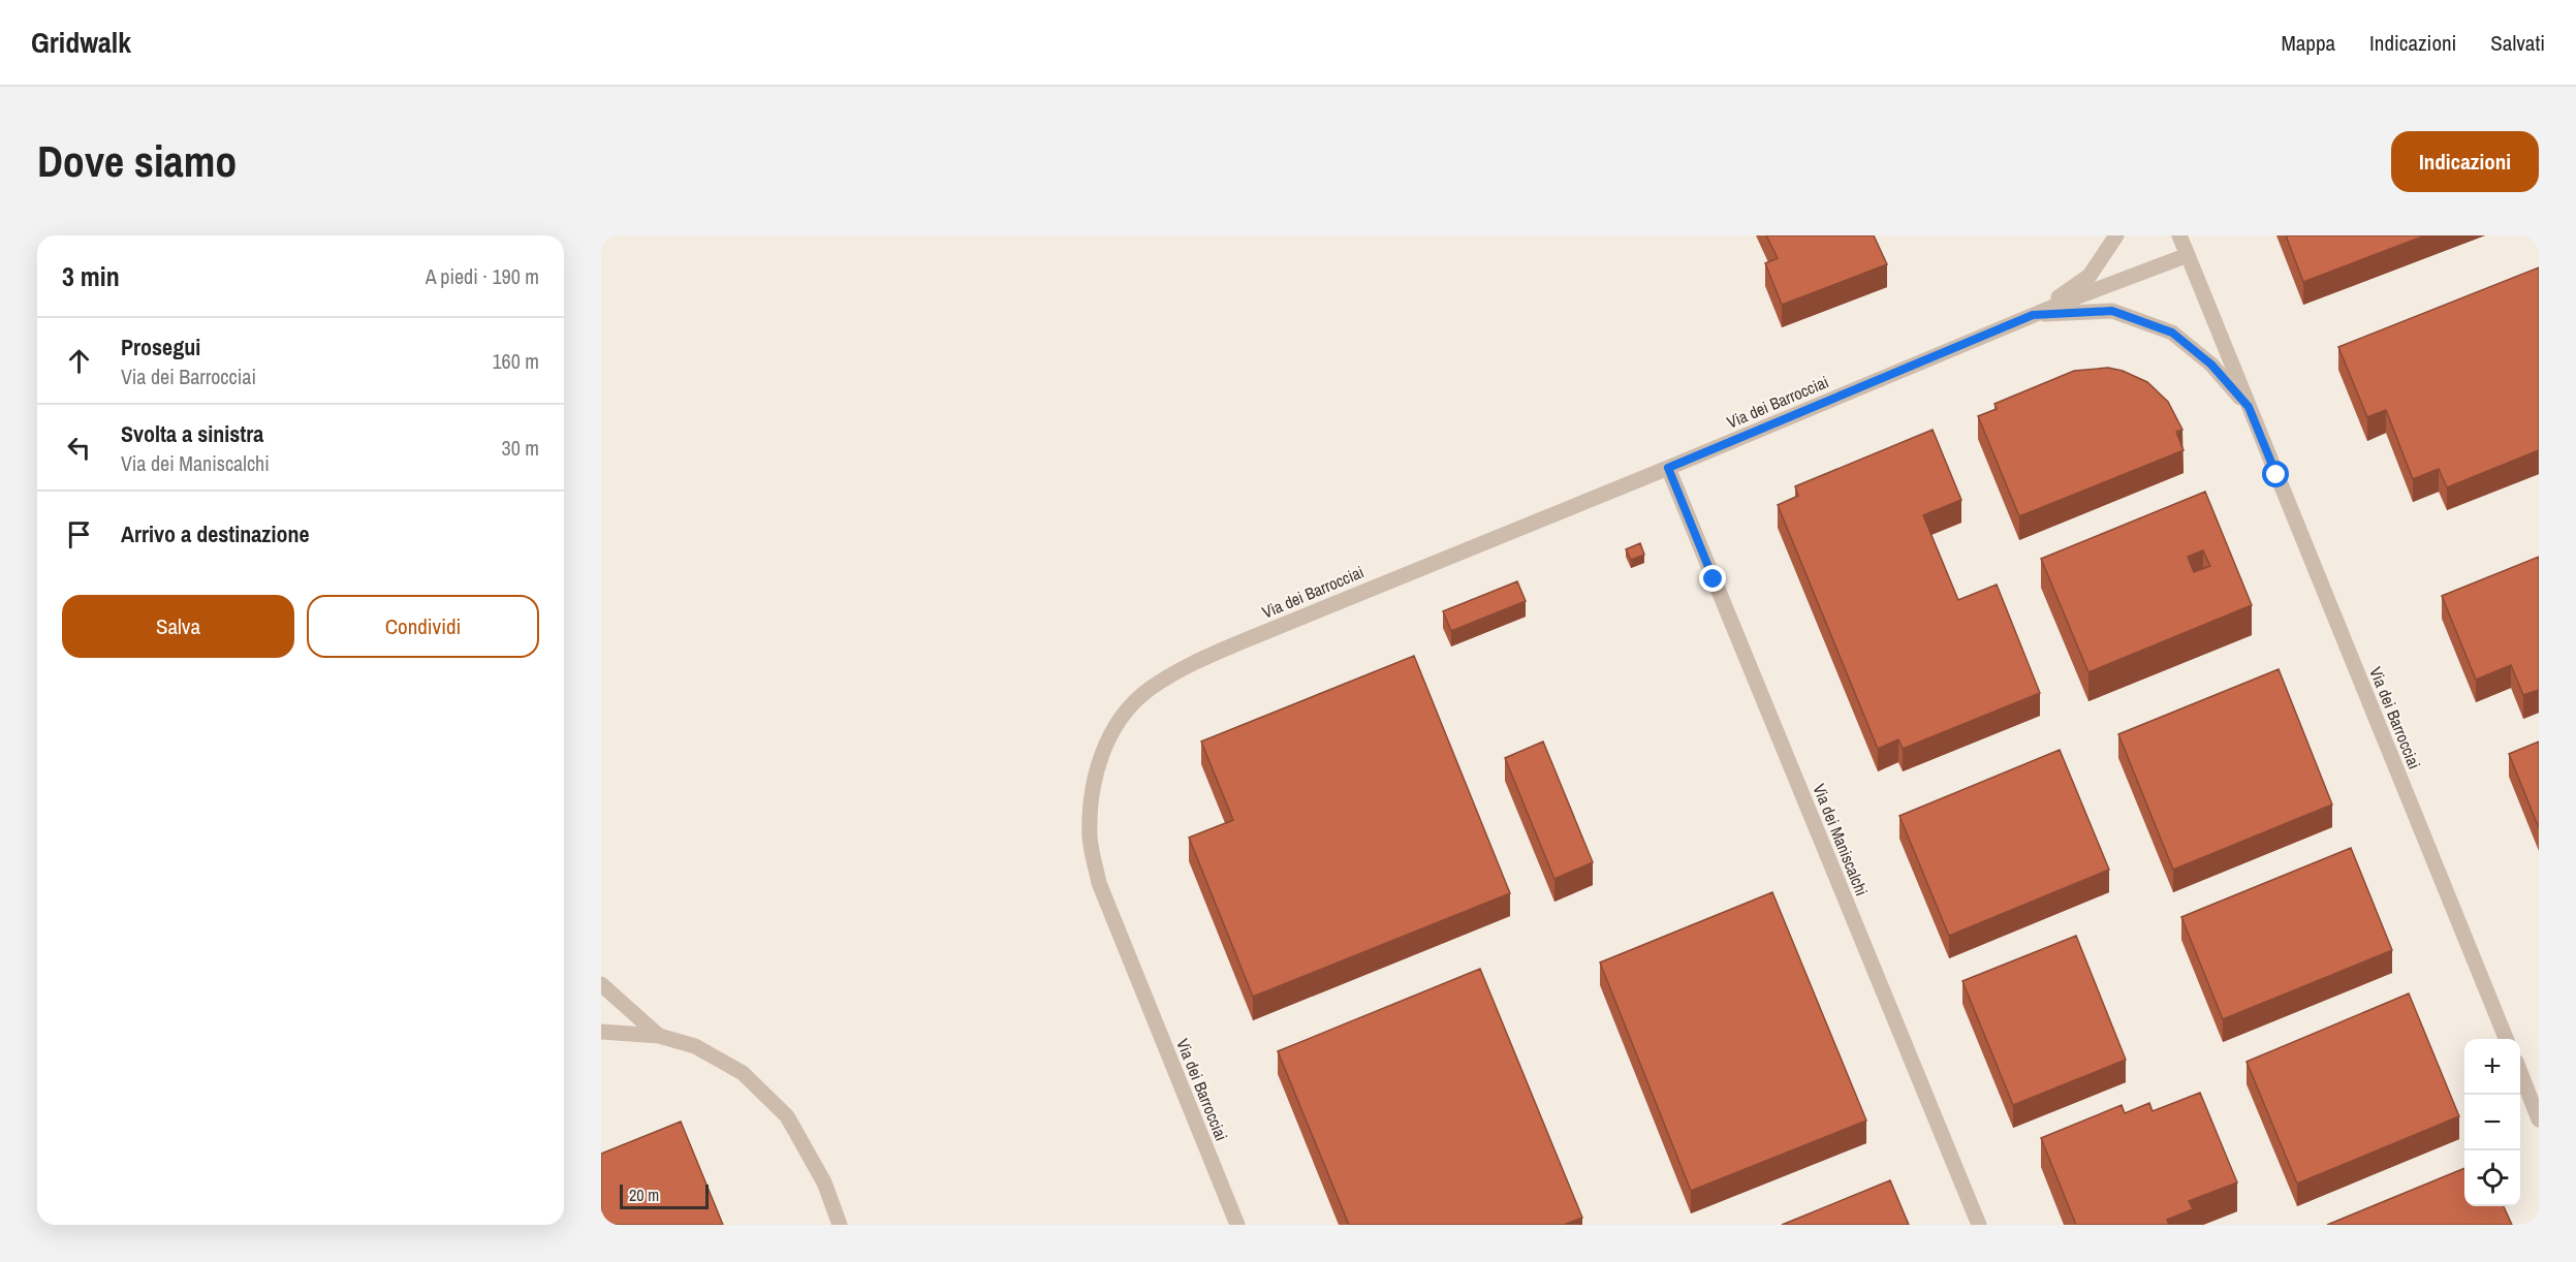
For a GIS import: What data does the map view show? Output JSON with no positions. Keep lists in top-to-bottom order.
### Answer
{
  "streets": {
    "street": ["Via dei Barrocciai", "Via dei Maniscalchi"]
  },
  "crossings": [
    ["Via dei Barrocciai", "Via dei Maniscalchi"]
  ],
  "scale_bar": "20 m",
  "page": {
    "header": "Gridwalk",
    "nav": ["Mappa", "Indicazioni", "Salvati"],
    "buttons": [
      "Indicazioni",
      ["Salva", "Condividi"]
    ],
    "title": "Dove siamo",
    "heading": ["3 min", "A piedi · 190 m"],
    "list": [
      ["Prosegui", "Via dei Barrocciai", "160 m"],
      ["Svolta a sinistra", "Via dei Maniscalchi", "30 m"],
      "Arrivo a destinazione"
    ],
    "map_buttons": ["+", "−"],
    "scale": "20 m"
  }
}
